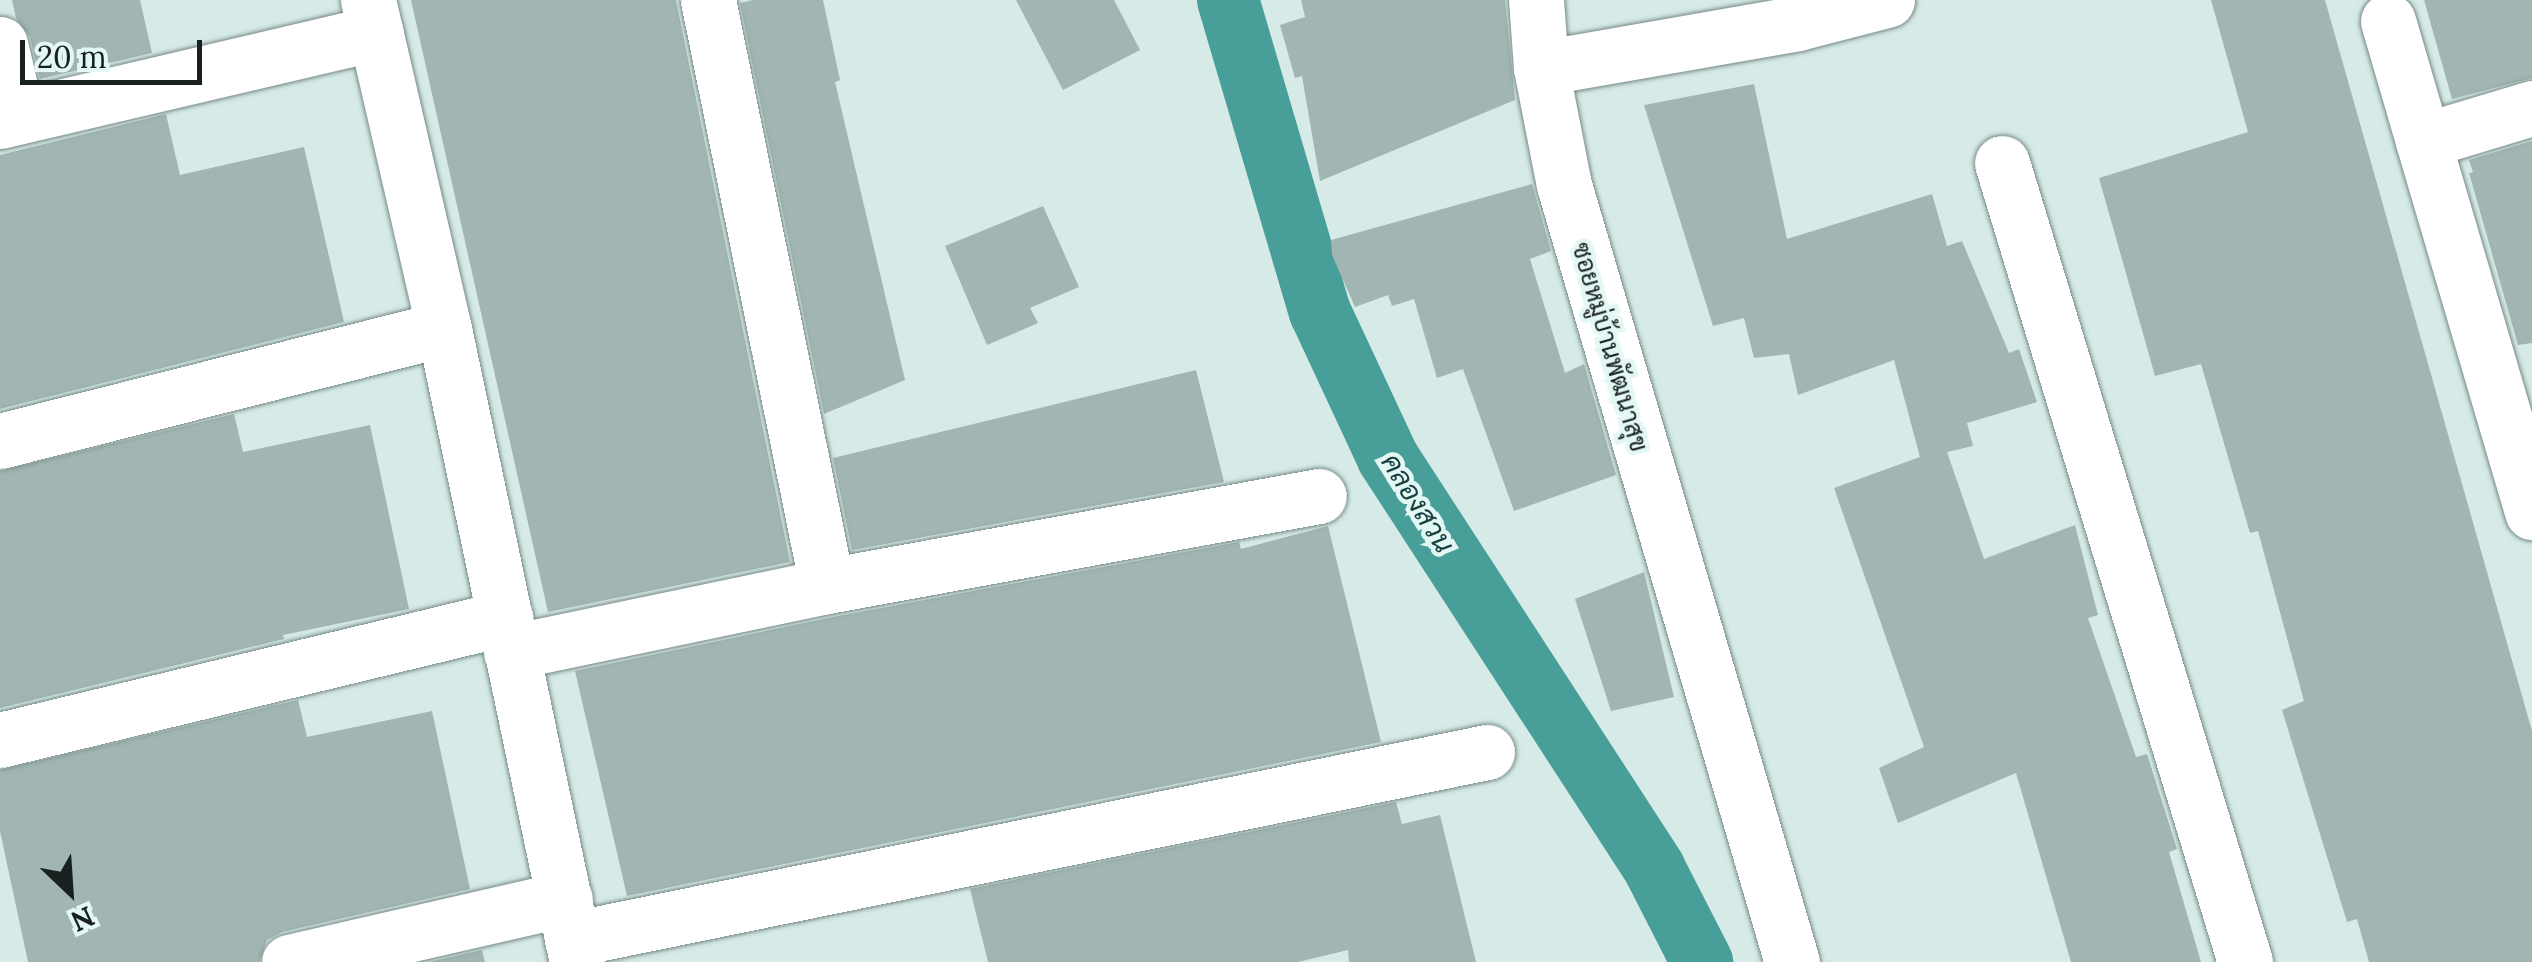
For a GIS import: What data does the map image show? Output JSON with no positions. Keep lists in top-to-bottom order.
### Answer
{
  "streets": {
    "street": ["ซอยหมู่บ้านพัฒนาสุข"]
  },
  "water": ["คลองสวน"],
  "scale_bar": "20 m",
  "north": "bottom right"
}
